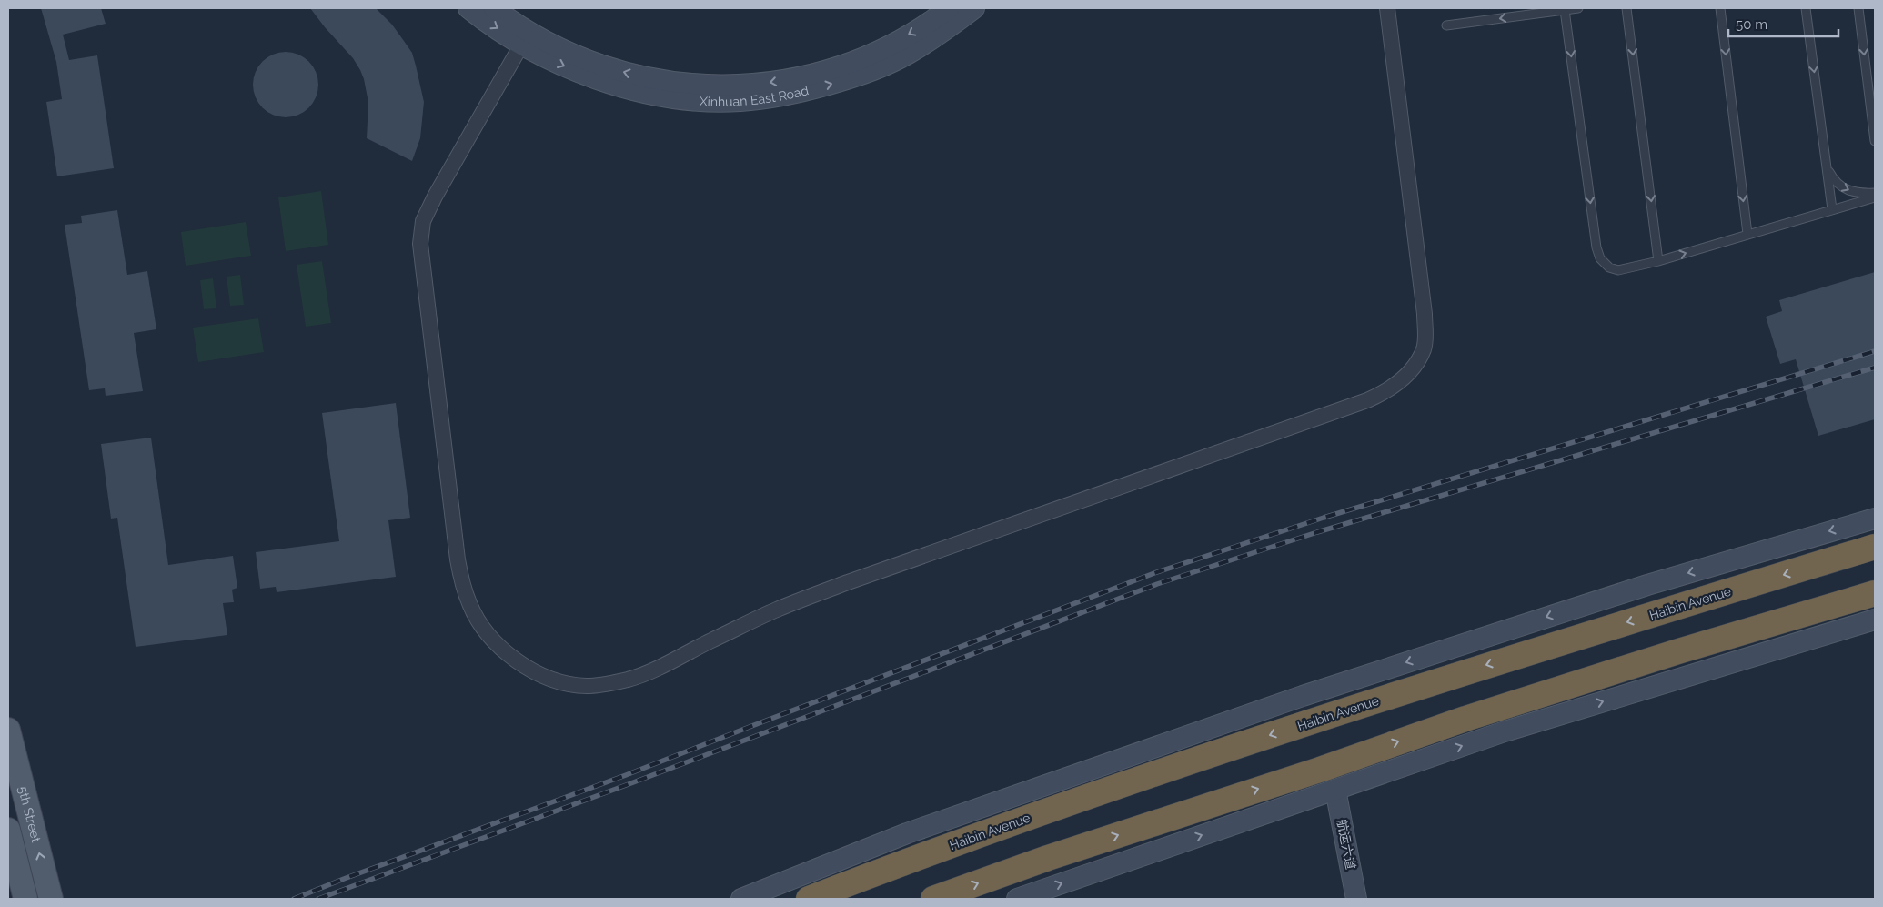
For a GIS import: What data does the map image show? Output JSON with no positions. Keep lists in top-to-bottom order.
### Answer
{
  "streets": {
    "highway": ["Haibin Avenue"],
    "main road": ["Xinhuan East Road", "5th Street", "航运六道"]
  },
  "scale_bar": "50 m"
}
